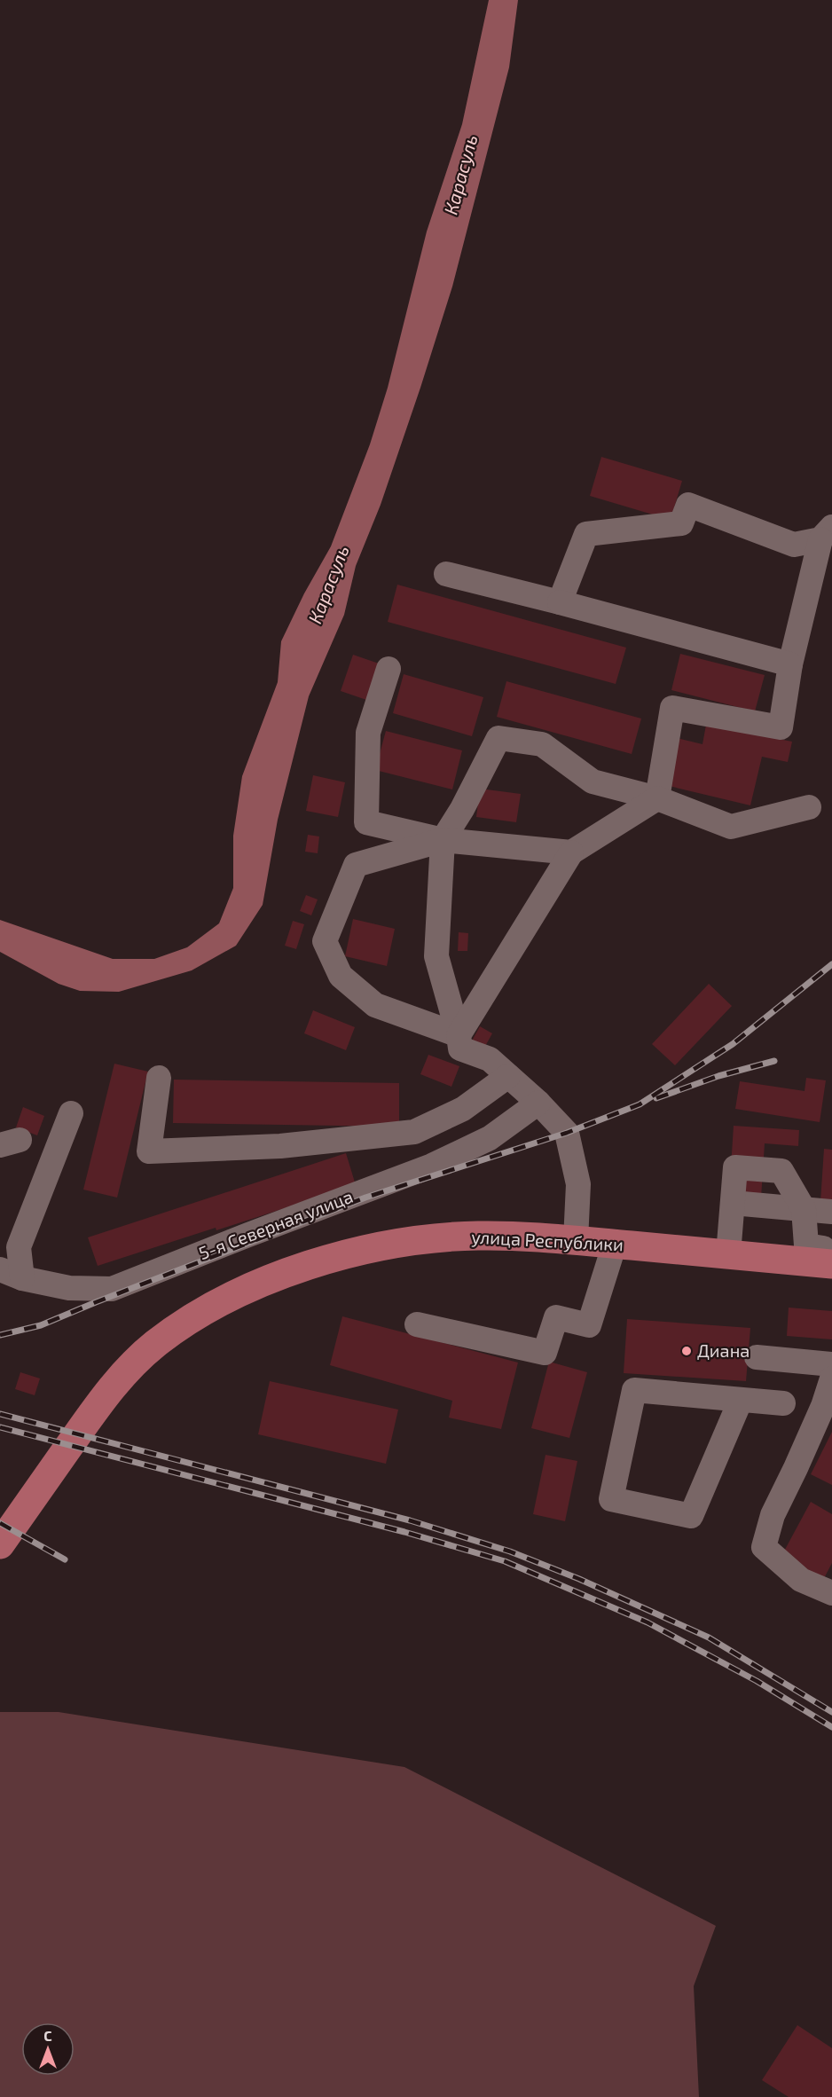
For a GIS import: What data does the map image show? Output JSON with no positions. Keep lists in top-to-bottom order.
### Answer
{
  "streets": {
    "main road": ["улица Республики"],
    "street": ["5-я Северная улица"]
  },
  "water": ["Карасуль"],
  "places": ["Диана"],
  "north": "top"
}
